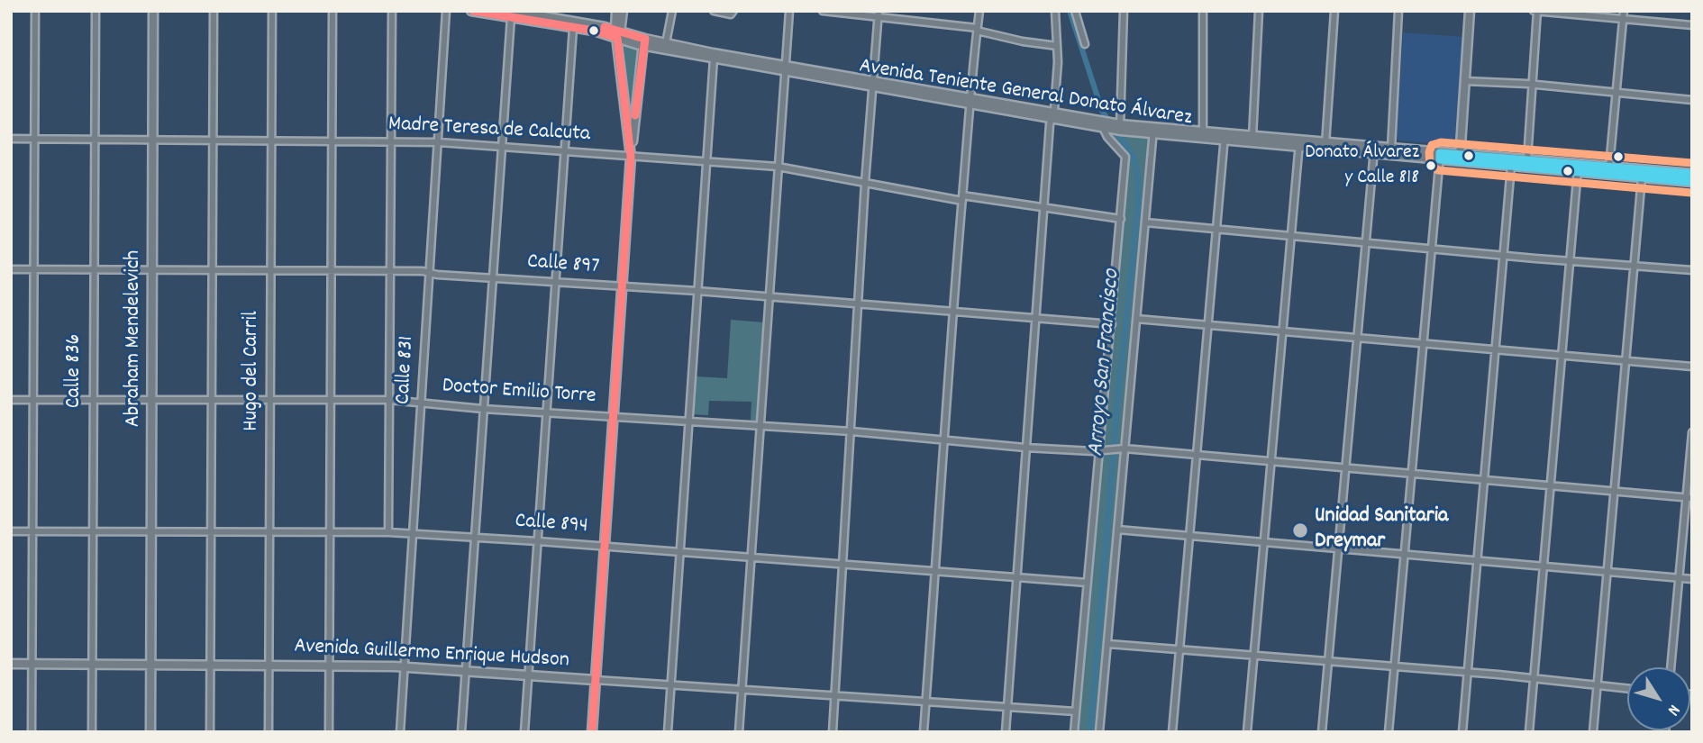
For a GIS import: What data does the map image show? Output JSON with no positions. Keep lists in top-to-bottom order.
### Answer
{
  "streets": {
    "main road": ["Avenida Teniente General Donato Álvarez", "Abraham Mendelevich", "Avenida Guillermo Enrique Hudson"],
    "street": [
      "Madre Teresa de Calcuta",
      "Calle 897",
      "Calle 831",
      "Calle 836",
      "Hugo del Carril",
      "Doctor Emilio Torre",
      "Calle 894"
    ]
  },
  "crossings": [
    ["Madre Teresa de Calcuta", "Abraham Mendelevich"],
    ["Madre Teresa de Calcuta", "Calle 831"],
    ["Madre Teresa de Calcuta", "Calle 836"],
    ["Madre Teresa de Calcuta", "Hugo del Carril"],
    ["Calle 897", "Abraham Mendelevich"],
    ["Calle 897", "Calle 831"],
    ["Calle 897", "Calle 836"],
    ["Calle 897", "Hugo del Carril"],
    ["Abraham Mendelevich", "Doctor Emilio Torre"],
    ["Abraham Mendelevich", "Calle 894"],
    ["Abraham Mendelevich", "Avenida Guillermo Enrique Hudson"],
    ["Calle 831", "Doctor Emilio Torre"],
    ["Calle 831", "Calle 894"],
    ["Calle 831", "Avenida Guillermo Enrique Hudson"],
    ["Calle 836", "Doctor Emilio Torre"],
    ["Calle 836", "Calle 894"],
    ["Calle 836", "Avenida Guillermo Enrique Hudson"],
    ["Hugo del Carril", "Doctor Emilio Torre"],
    ["Hugo del Carril", "Calle 894"],
    ["Hugo del Carril", "Avenida Guillermo Enrique Hudson"]
  ],
  "water": ["Arroyo San Francisco"],
  "places": ["Donato Álvarez y Calle 818", "Unidad Sanitaria Dreymar"],
  "north": "bottom right"
}
